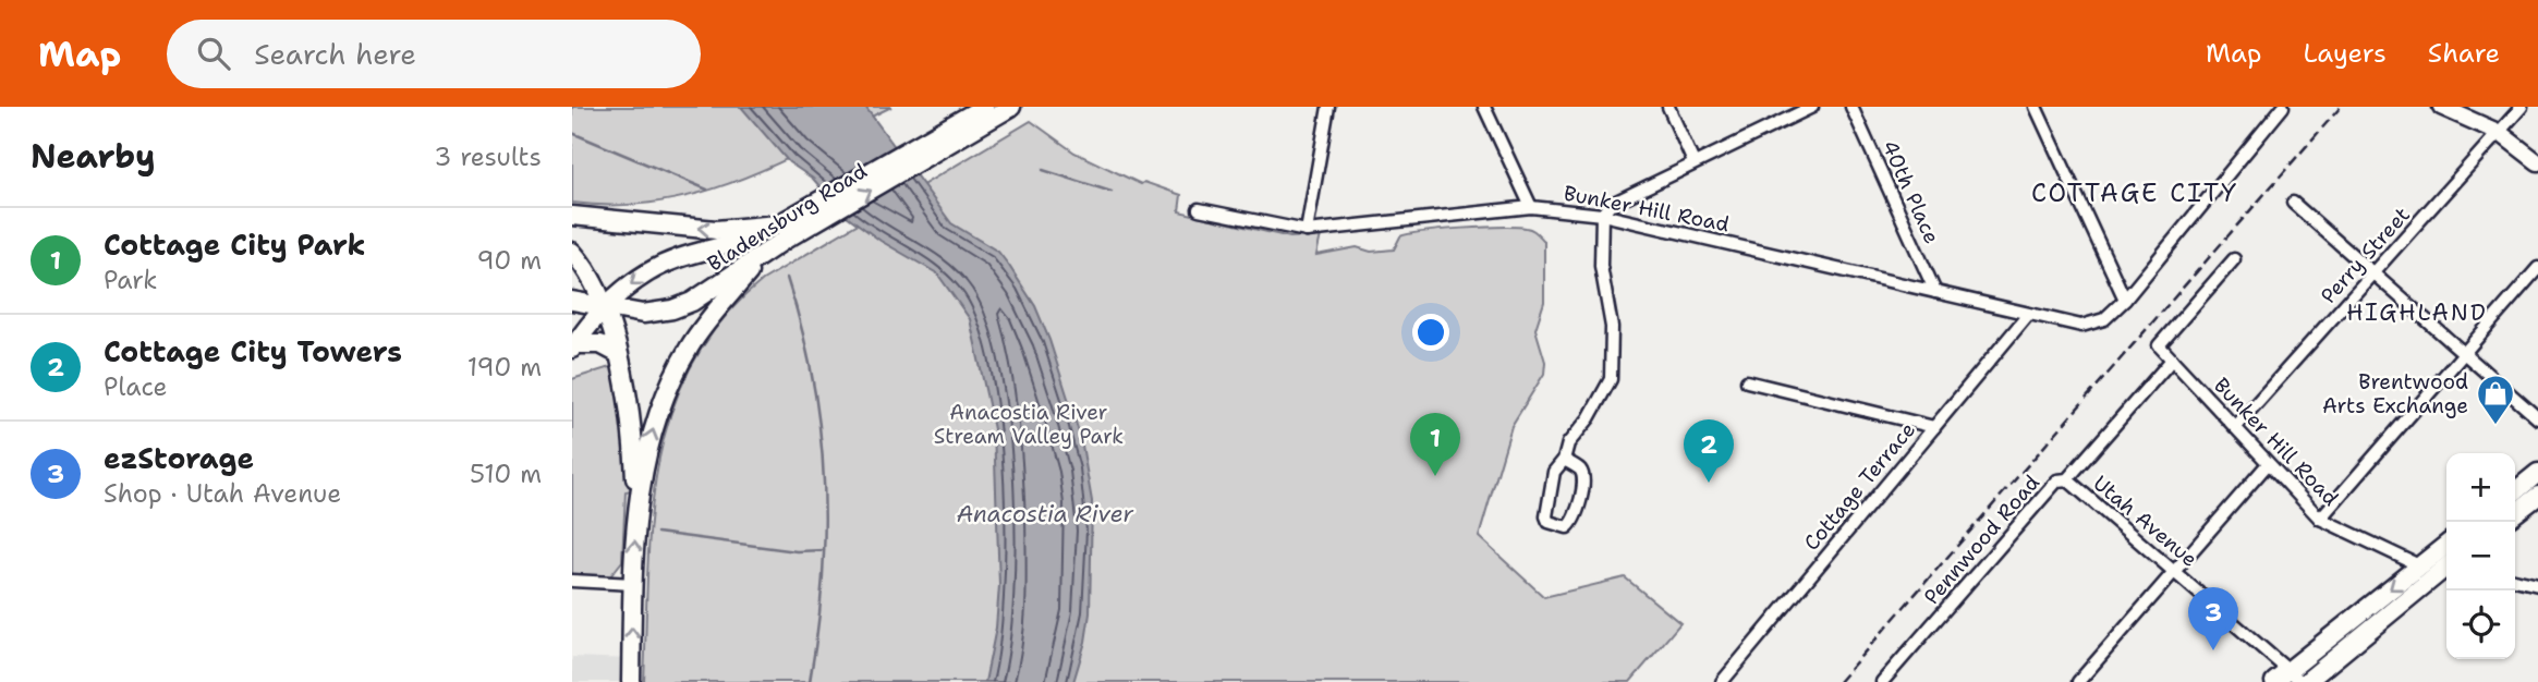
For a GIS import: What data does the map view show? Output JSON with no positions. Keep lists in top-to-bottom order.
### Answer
{
  "streets": {
    "main road": ["Bladensburg Road"],
    "street": [
      "40th Place",
      "Bunker Hill Road",
      "Perry Street",
      "Cottage Terrace",
      "Utah Avenue",
      "Pennwood Road"
    ]
  },
  "crossings": [
    ["40th Place", "Bunker Hill Road"],
    ["Bunker Hill Road", "Perry Street"],
    ["Bunker Hill Road", "Cottage Terrace"],
    ["Bunker Hill Road", "Pennwood Road"],
    ["Utah Avenue", "Pennwood Road"]
  ],
  "districts": ["COTTAGE CITY", "HIGHLAND"],
  "water": ["Anacostia River"],
  "parks": ["Anacostia River Stream Valley Park"],
  "places": {
    "shop": ["Brentwood Arts Exchange"]
  },
  "page": {
    "header": "Map",
    "search": "Search here",
    "nav": ["Map", "Layers", "Share"],
    "heading": ["Nearby", "3 results"],
    "list": [
      {
        "mark": "1",
        "name": "Cottage City Park",
        "note": "Park",
        "value": "90 m"
      },
      {
        "mark": "2",
        "name": "Cottage City Towers",
        "note": "Place",
        "value": "190 m"
      },
      {
        "mark": "3",
        "name": "ezStorage",
        "note": "Shop · Utah Avenue",
        "value": "510 m"
      }
    ],
    "pins": ["1", "2", "3"],
    "map_buttons": ["+", "−"]
  }
}
